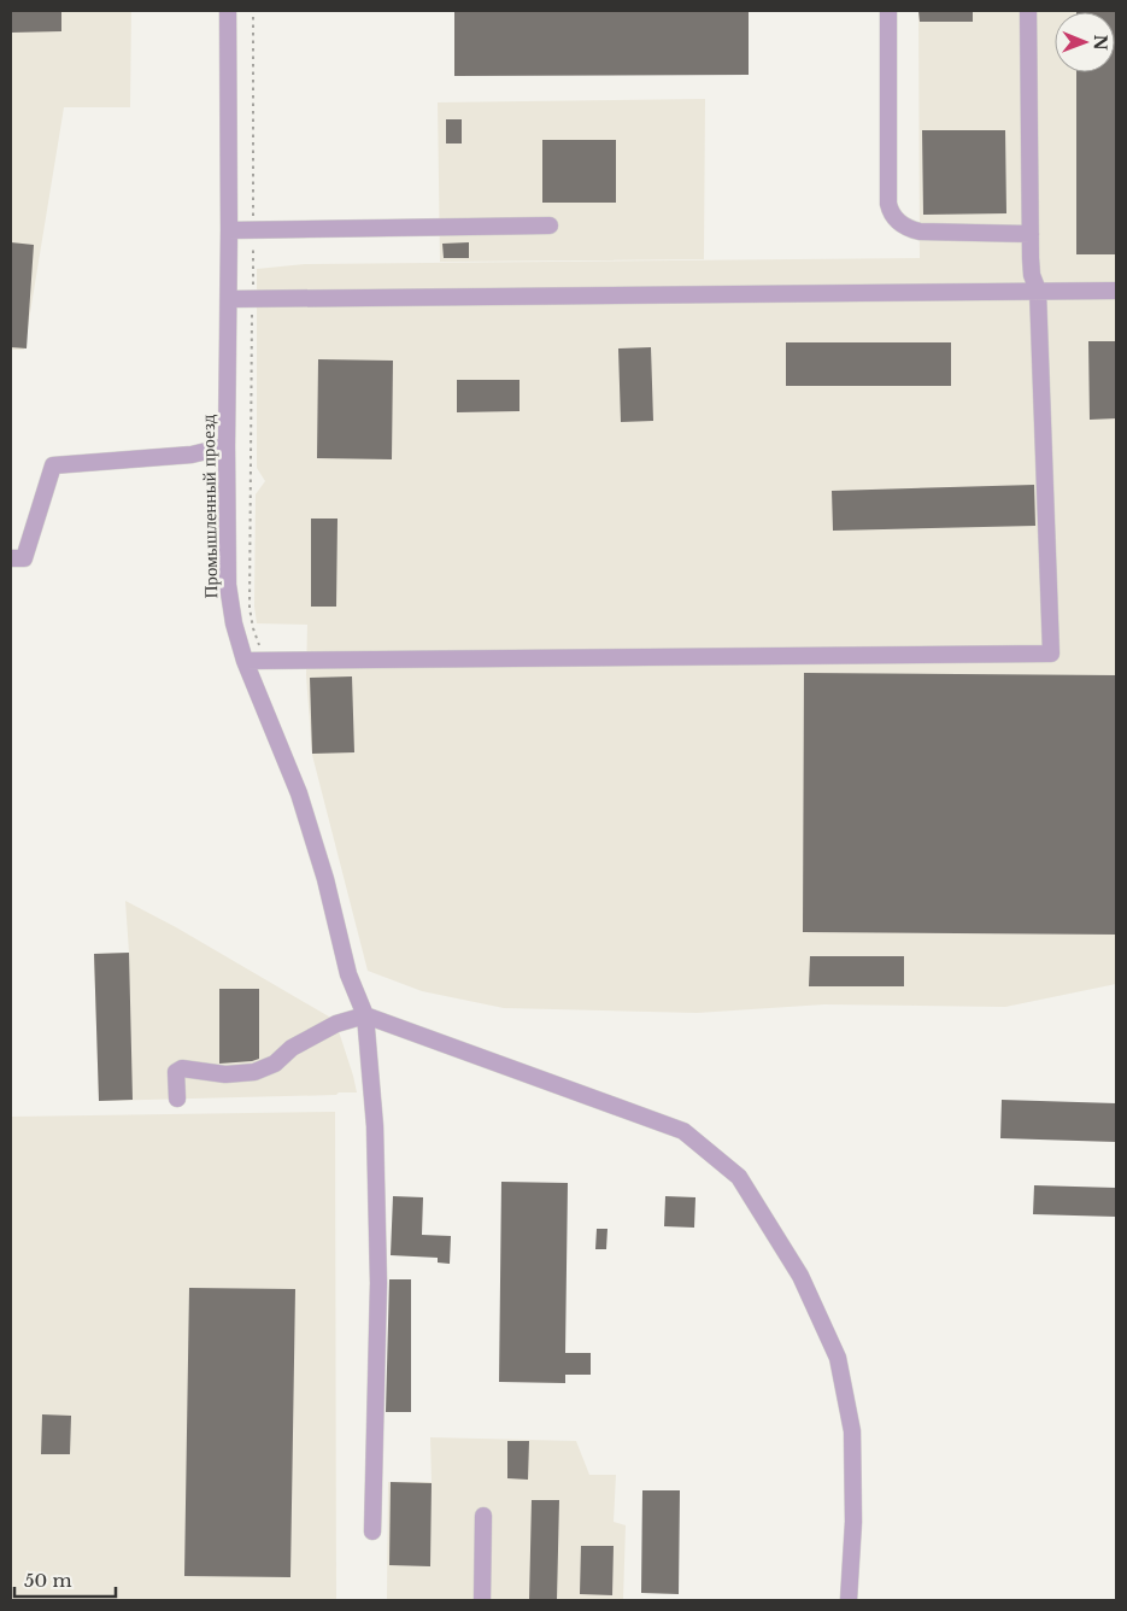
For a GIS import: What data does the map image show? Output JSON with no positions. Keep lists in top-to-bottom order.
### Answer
{
  "streets": {
    "street": ["Промышленный проезд"]
  },
  "scale_bar": "50 m",
  "north": "right"
}
